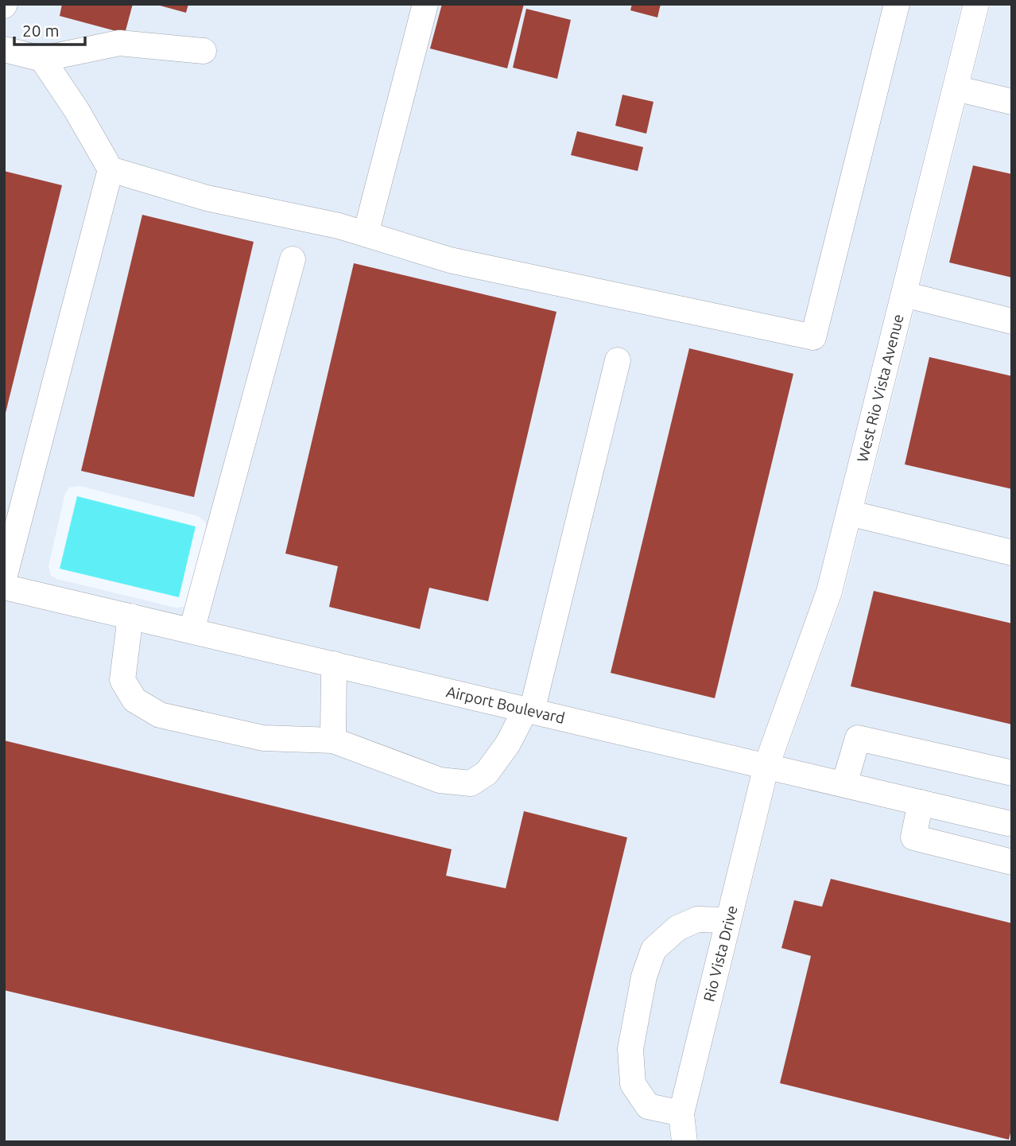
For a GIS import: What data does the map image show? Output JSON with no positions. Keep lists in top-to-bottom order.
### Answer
{
  "streets": {
    "street": ["West Rio Vista Avenue", "Airport Boulevard", "Rio Vista Drive"]
  },
  "crossings": [
    ["West Rio Vista Avenue", "Airport Boulevard"],
    ["West Rio Vista Avenue", "Rio Vista Drive"],
    ["Airport Boulevard", "Rio Vista Drive"]
  ],
  "scale_bar": "20 m"
}
